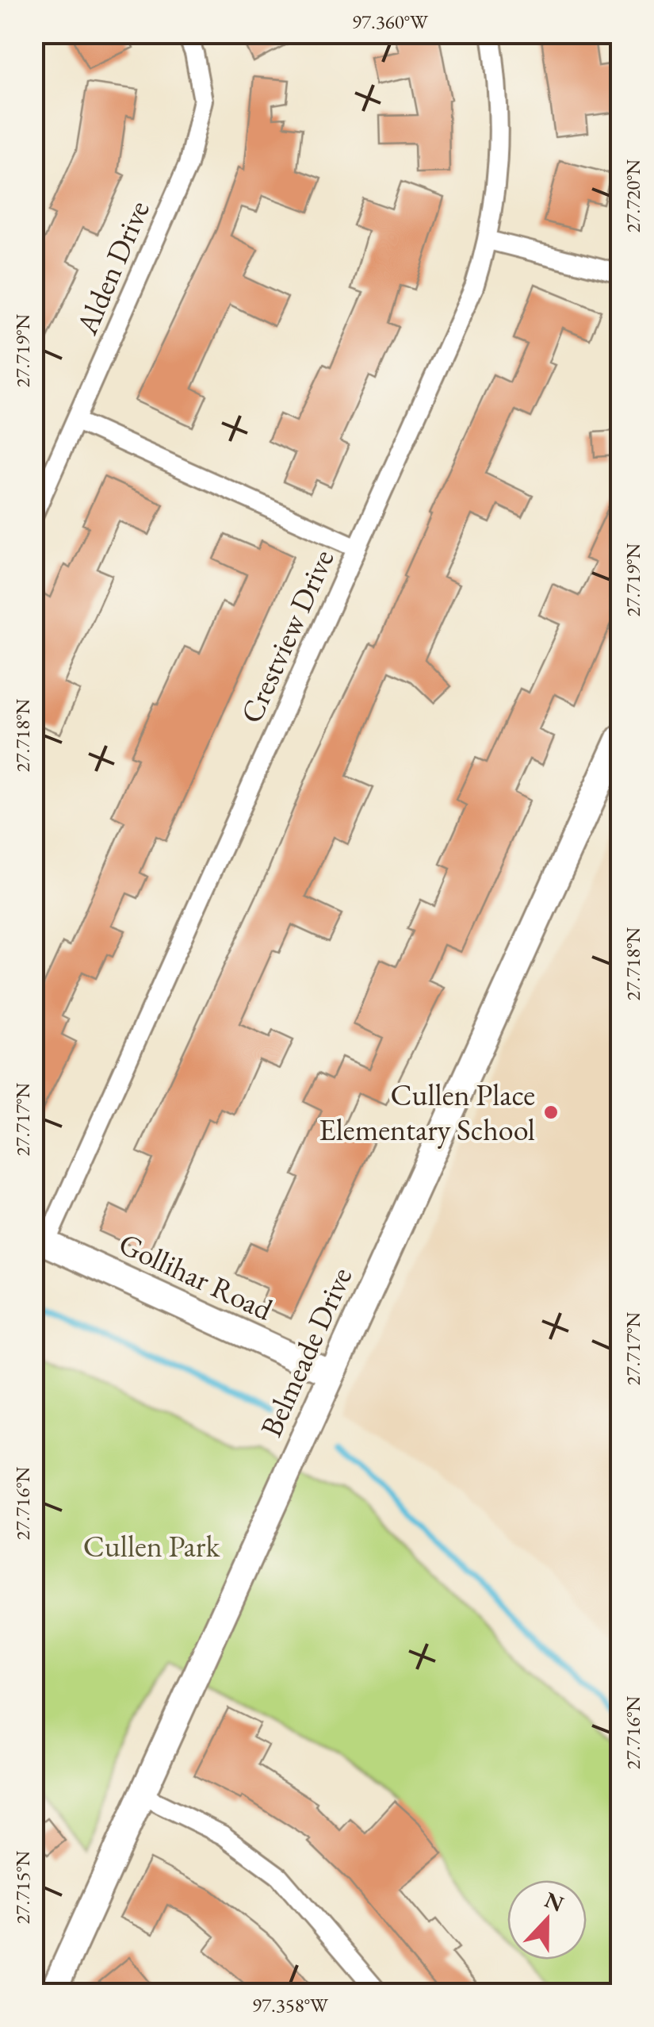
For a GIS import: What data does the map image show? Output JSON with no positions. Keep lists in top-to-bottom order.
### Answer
{
  "streets": {
    "street": [
      "Alden Drive",
      "Crestview Drive",
      "Gollihar Road",
      "Belmeade Drive"
    ]
  },
  "crossings": [
    ["Crestview Drive", "Gollihar Road"],
    ["Gollihar Road", "Belmeade Drive"]
  ],
  "parks": ["Cullen Park"],
  "places": ["Cullen Place Elementary School"],
  "north": "top",
  "coordinates": [
    "97.360°W",
    "27.720°N",
    "27.719°N",
    "27.718°N",
    "27.717°N",
    "27.716°N",
    "27.715°N",
    "97.358°W"
  ]
}
